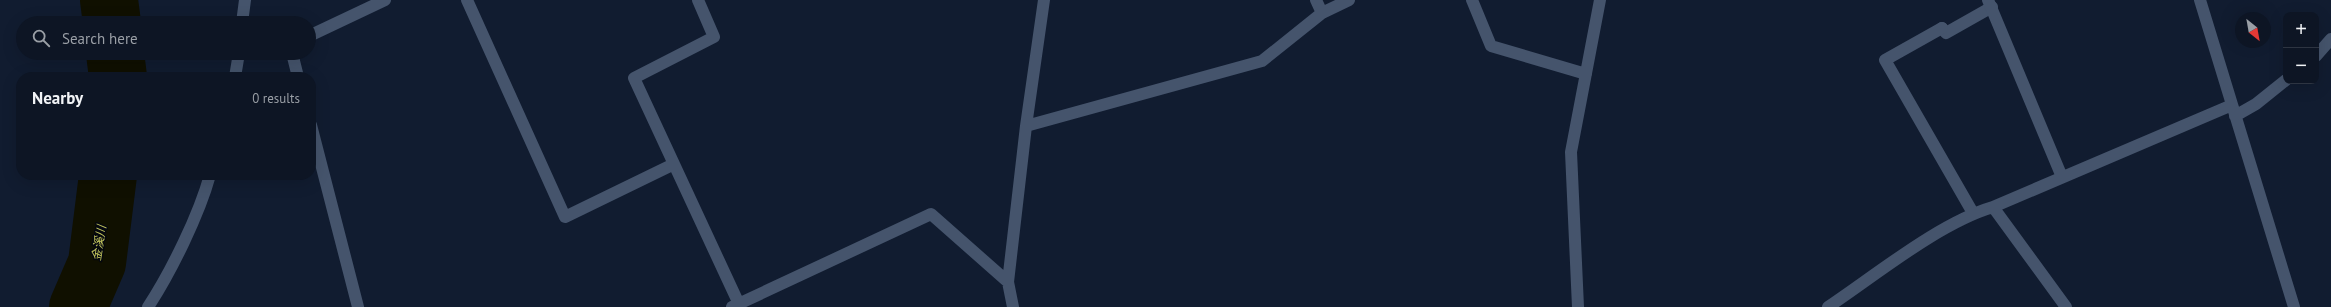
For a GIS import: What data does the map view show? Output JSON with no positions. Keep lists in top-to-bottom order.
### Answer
{
  "water": ["金溪川"],
  "north": "bottom right",
  "page": {
    "map_buttons": ["+", "−"],
    "search": "Search here",
    "heading": ["Nearby", "0 results"]
  }
}
